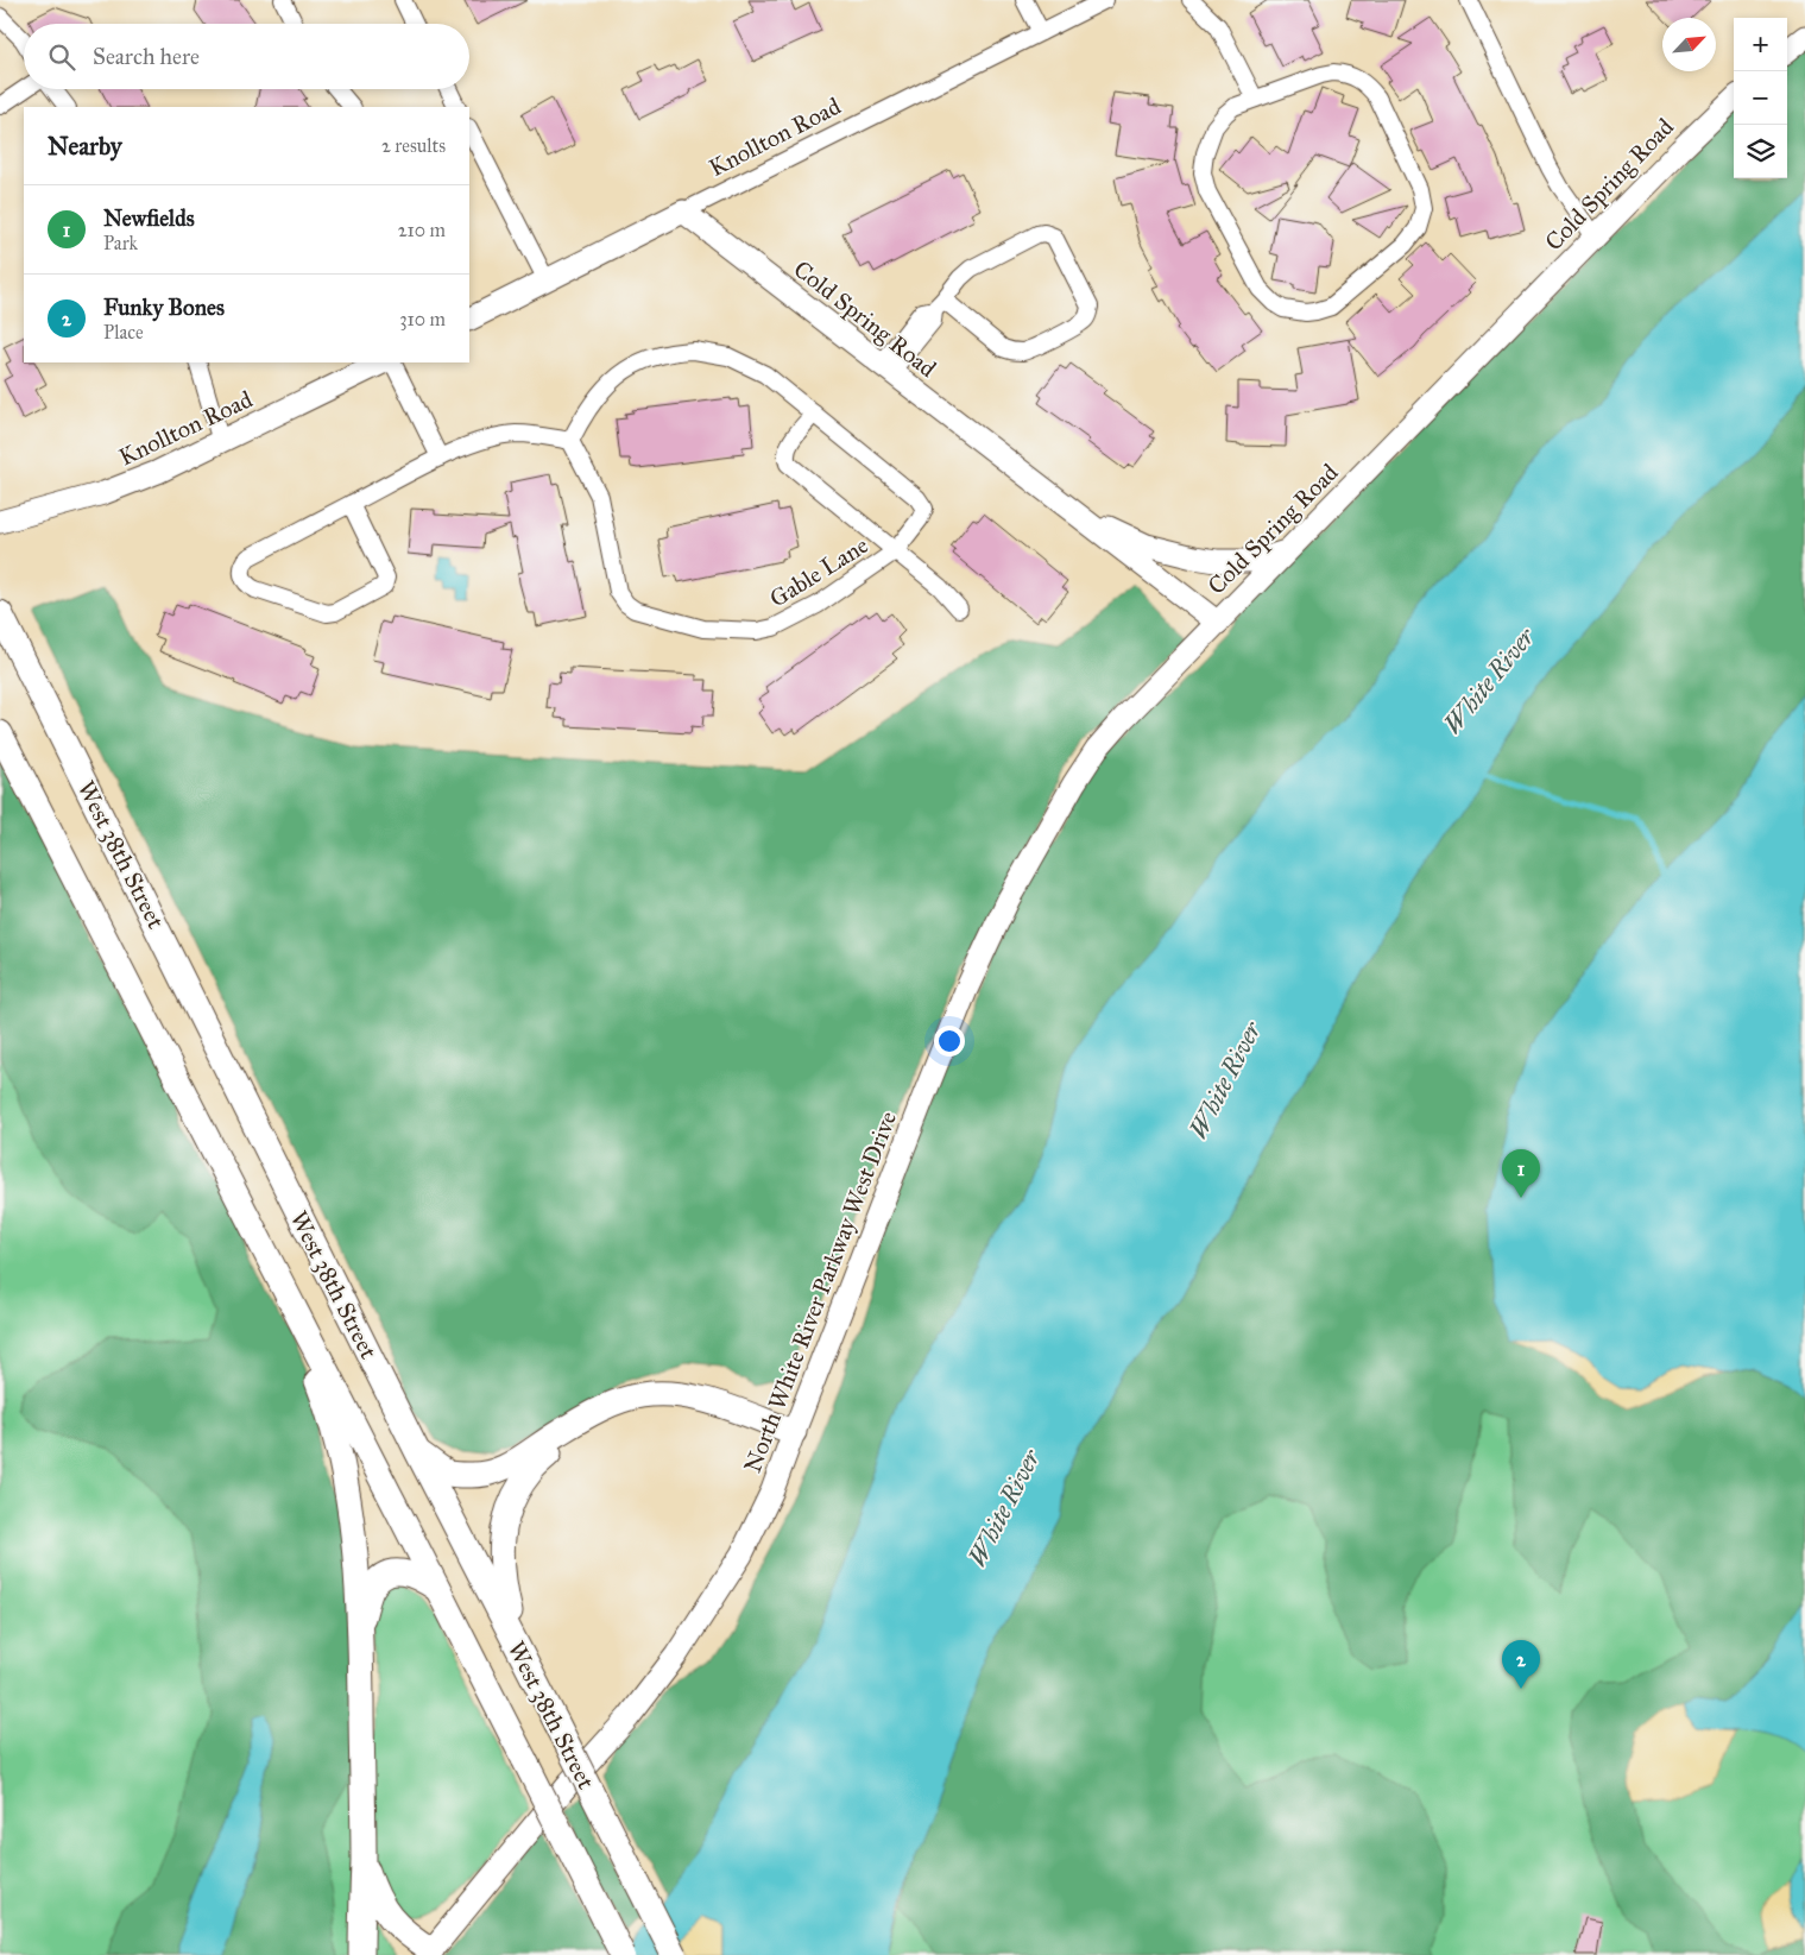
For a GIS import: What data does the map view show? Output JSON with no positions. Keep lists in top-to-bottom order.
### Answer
{
  "streets": {
    "main road": ["West 38th Street"],
    "street": [
      "Knollton Road",
      "Cold Spring Road",
      "Gable Lane",
      "North White River Parkway West Drive"
    ]
  },
  "crossings": [
    ["Knollton Road", "Cold Spring Road"],
    ["Cold Spring Road", "North White River Parkway West Drive"]
  ],
  "water": ["White River"],
  "north": "top right",
  "page": {
    "map_buttons": ["+", "−"],
    "search": "Search here",
    "heading": ["Nearby", "2 results"],
    "list": [
      {
        "mark": "1",
        "name": "Newfields",
        "note": "Park",
        "value": "210 m"
      },
      {
        "mark": "2",
        "name": "Funky Bones",
        "note": "Place",
        "value": "310 m"
      }
    ],
    "pins": ["1", "2"]
  }
}
